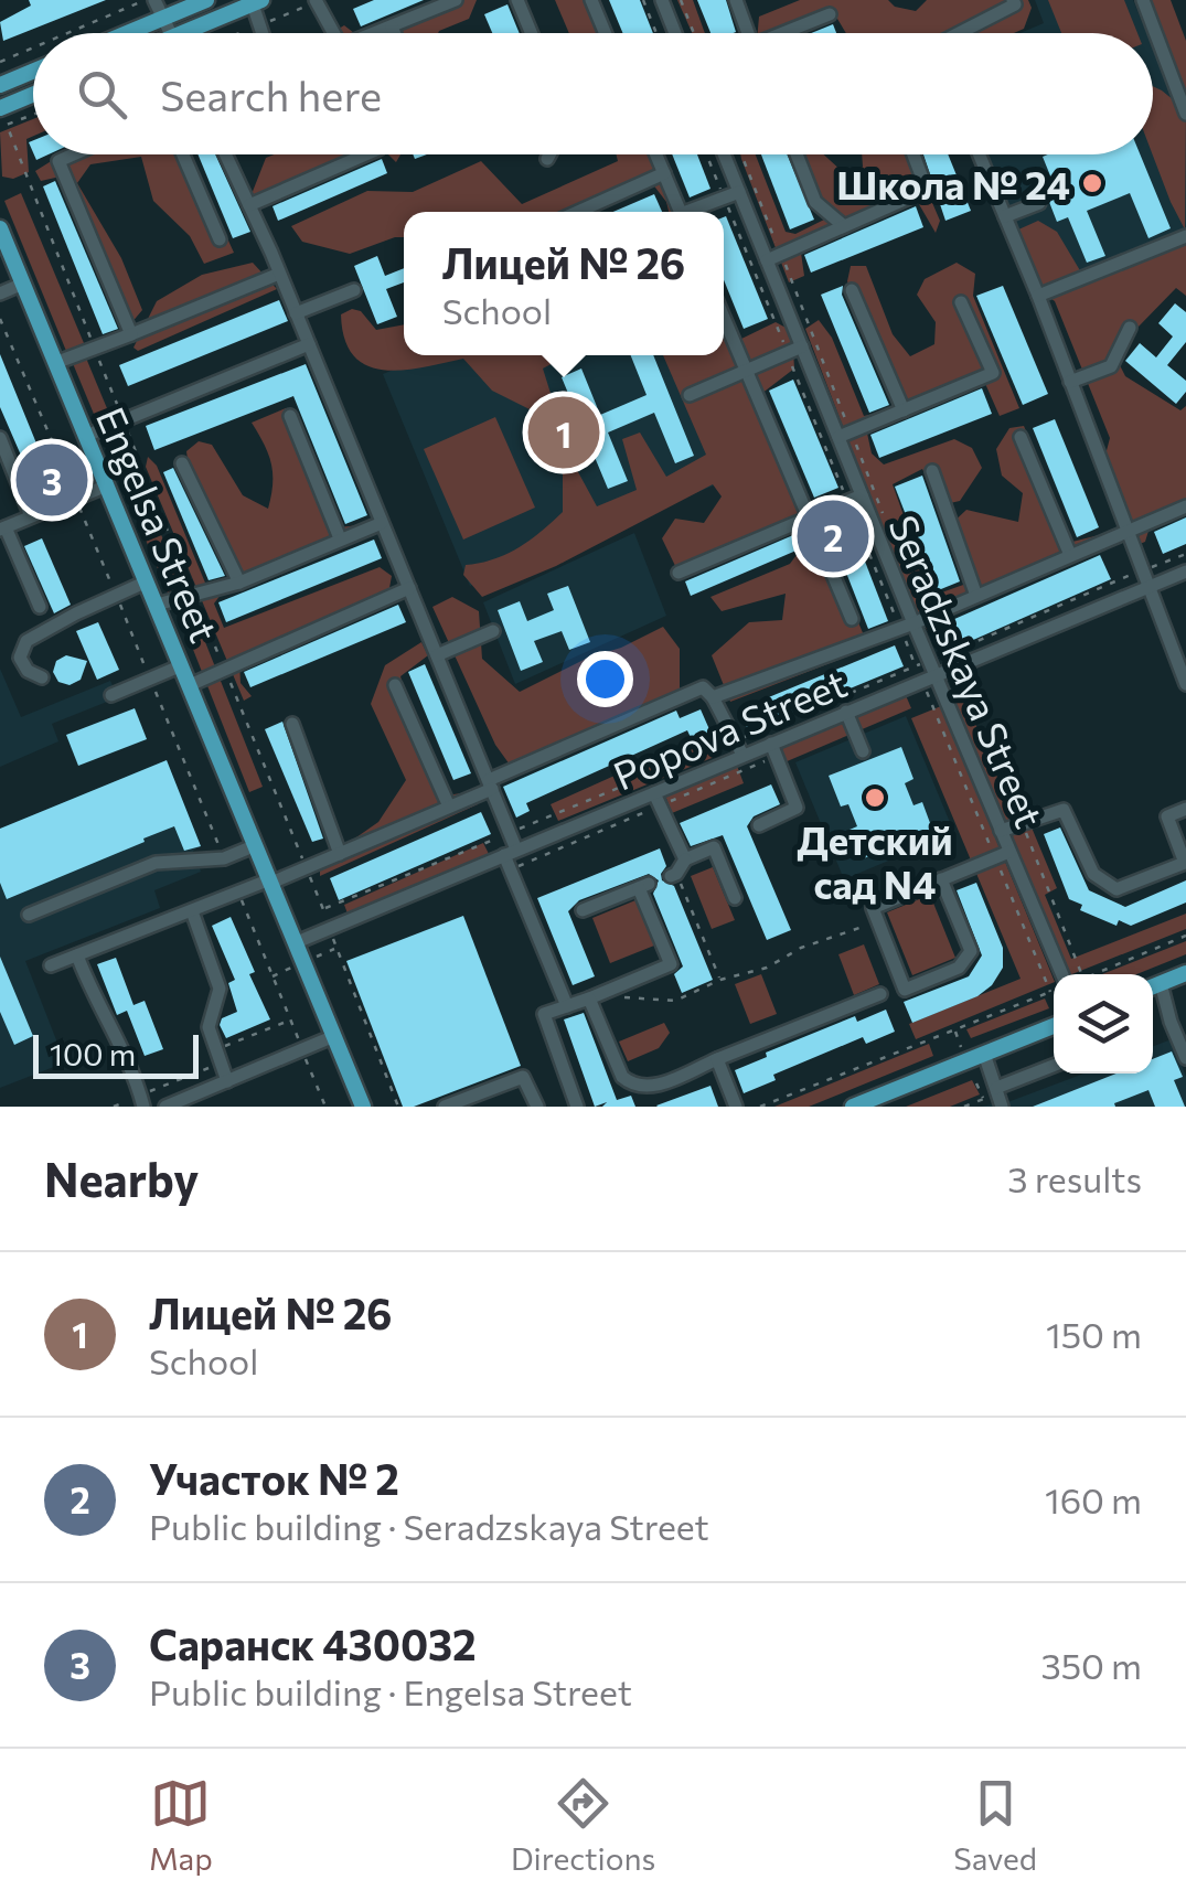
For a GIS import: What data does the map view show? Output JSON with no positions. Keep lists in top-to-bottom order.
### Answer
{
  "streets": {
    "main road": ["Engelsa Street"],
    "street": ["Seradzskaya Street", "Popova Street"]
  },
  "crossings": [
    ["Engelsa Street", "Popova Street"],
    ["Seradzskaya Street", "Popova Street"]
  ],
  "places": ["Школа № 24", "Детский сад N4"],
  "scale_bar": "100 m",
  "page": {
    "search": "Search here",
    "popup": ["Лицей № 26", "School"],
    "pins": ["1", "3", "2"],
    "scale": "100 m",
    "heading": ["Nearby", "3 results"],
    "list": [
      {
        "mark": "1",
        "name": "Лицей № 26",
        "note": "School",
        "value": "150 m"
      },
      {
        "mark": "2",
        "name": "Участок № 2",
        "note": "Public building · Seradzskaya Street",
        "value": "160 m"
      },
      {
        "mark": "3",
        "name": "Саранск 430032",
        "note": "Public building · Engelsa Street",
        "value": "350 m"
      }
    ],
    "nav": ["Map", "Directions", "Saved"]
  }
}
